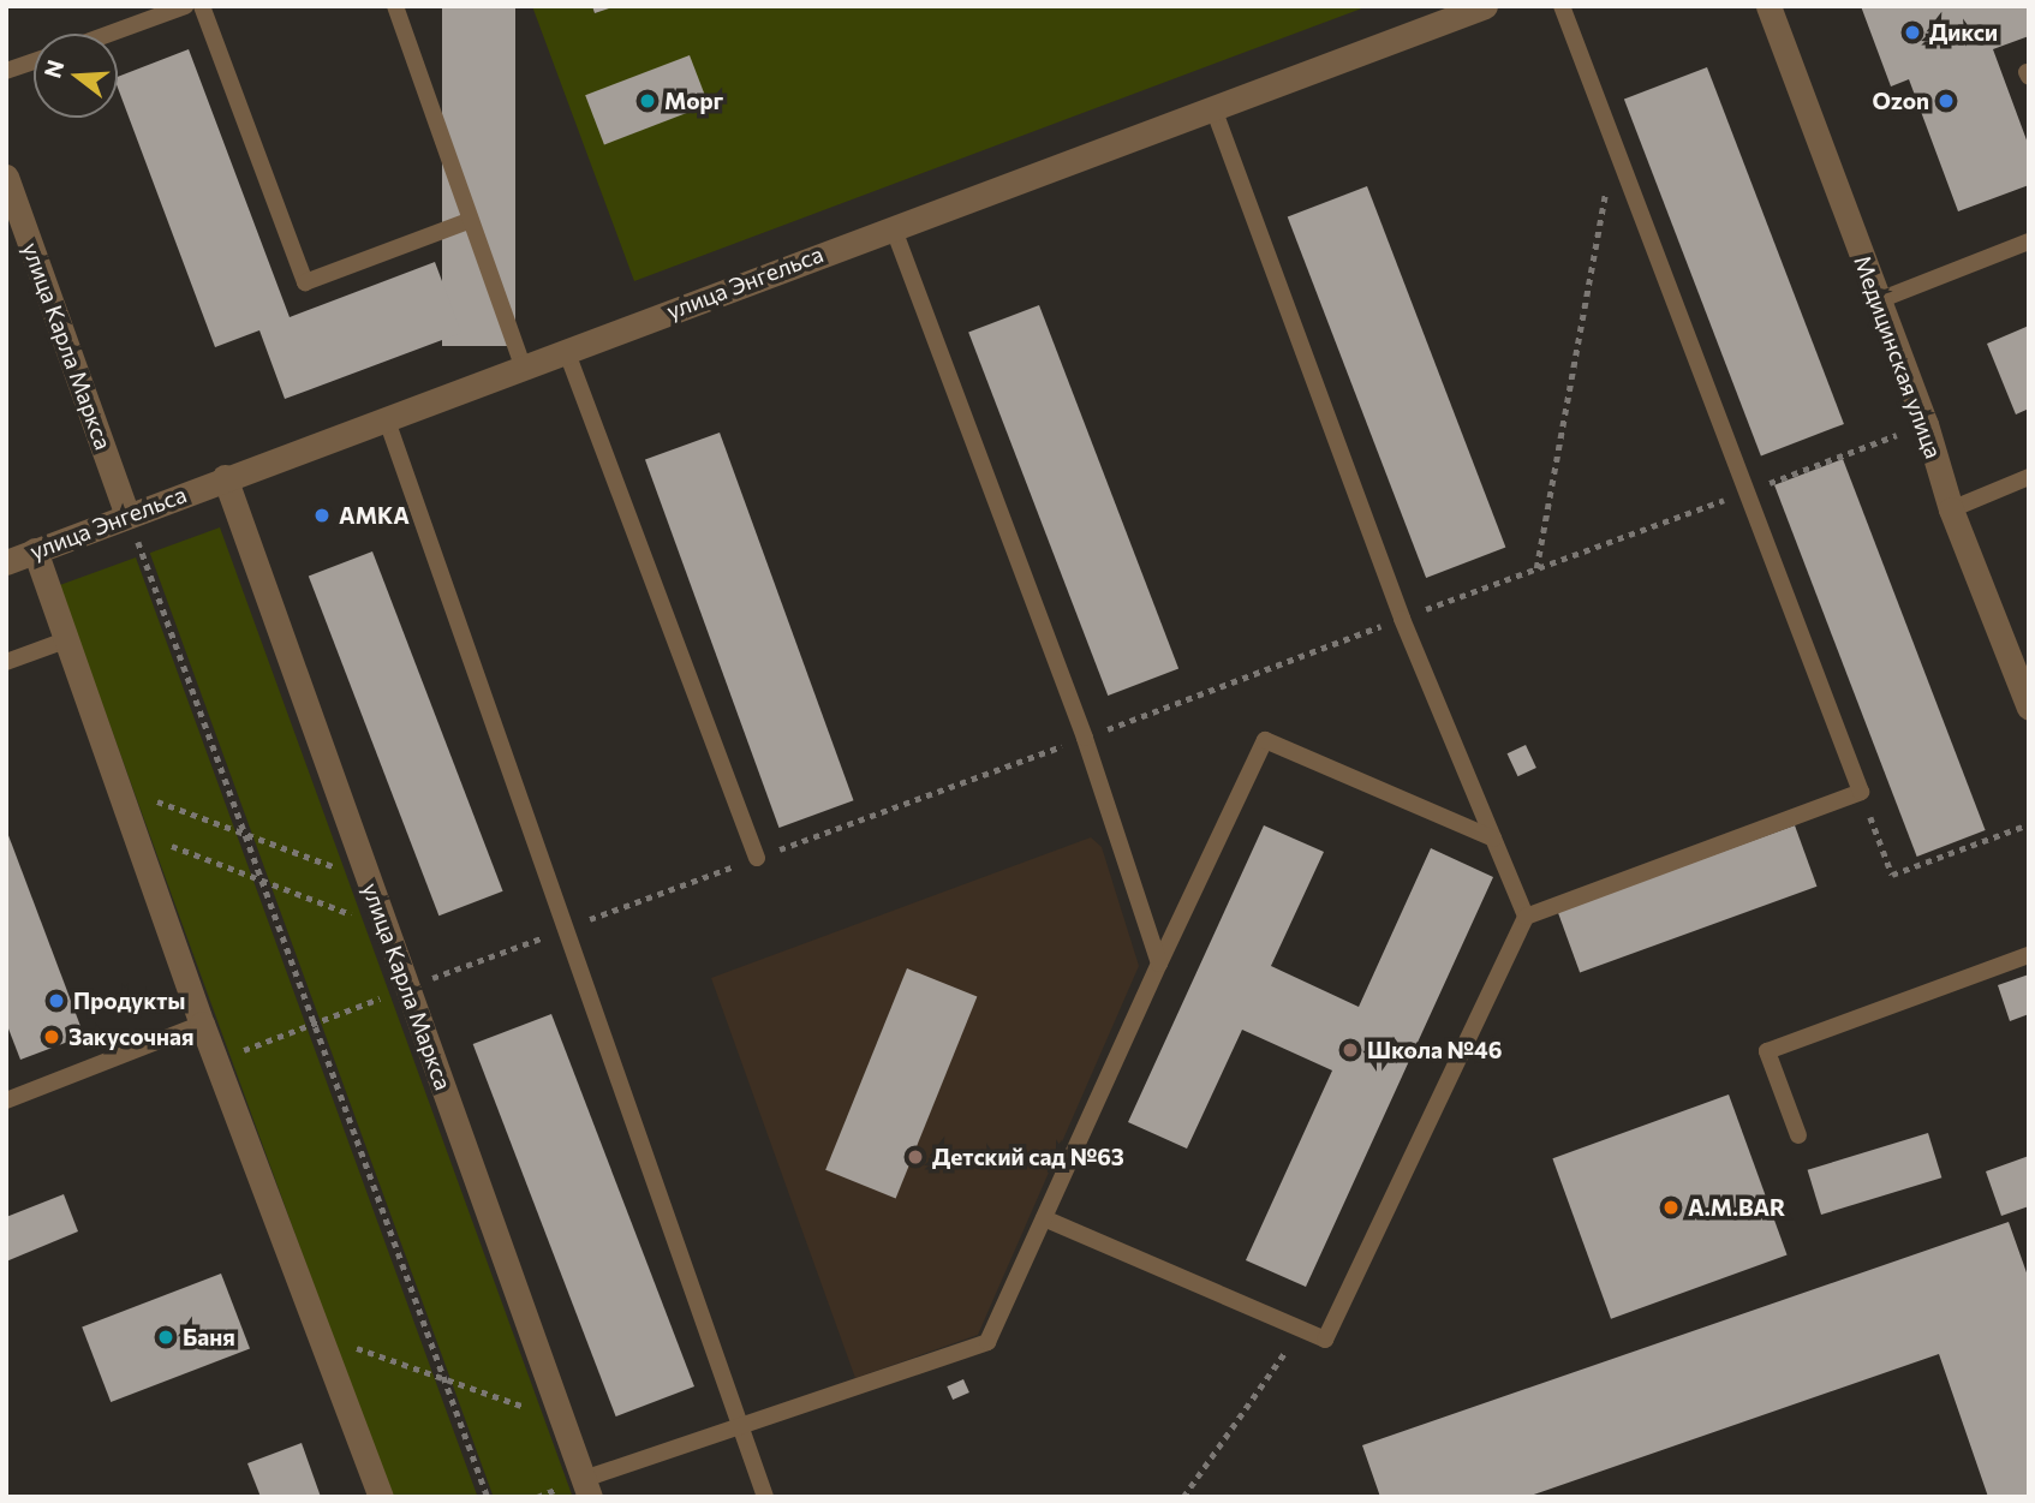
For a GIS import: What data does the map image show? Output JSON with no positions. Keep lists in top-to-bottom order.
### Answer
{
  "streets": {
    "street": ["улица Энгельса", "улица Карла Маркса", "Медицинская улица"]
  },
  "crossings": [
    ["улица Энгельса", "улица Карла Маркса"]
  ],
  "places": [
    "Дикси",
    "Морг",
    "Ozon",
    "АМКА",
    "Продукты",
    "Закусочная",
    "Школа №46",
    "Детский сад №63",
    "А.М.BAR",
    "Баня"
  ],
  "north": "left"
}
